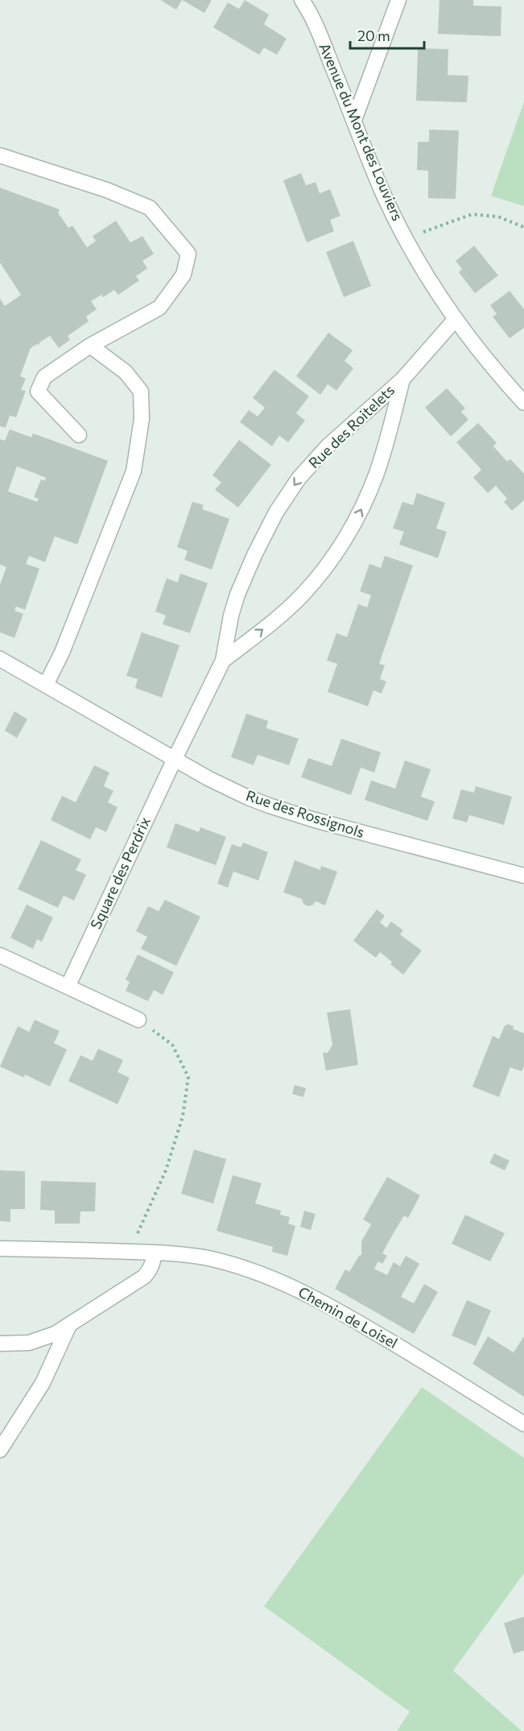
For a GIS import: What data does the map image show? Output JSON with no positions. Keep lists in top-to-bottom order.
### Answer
{
  "streets": {
    "street": [
      "Avenue du Mont des Louviers",
      "Rue des Roitelets",
      "Rue des Rossignols",
      "Square des Perdrix",
      "Chemin de Loisel"
    ]
  },
  "crossings": [
    ["Avenue du Mont des Louviers", "Rue des Roitelets"],
    ["Rue des Roitelets", "Rue des Rossignols"],
    ["Rue des Roitelets", "Square des Perdrix"],
    ["Rue des Rossignols", "Square des Perdrix"]
  ],
  "scale_bar": "20 m"
}
